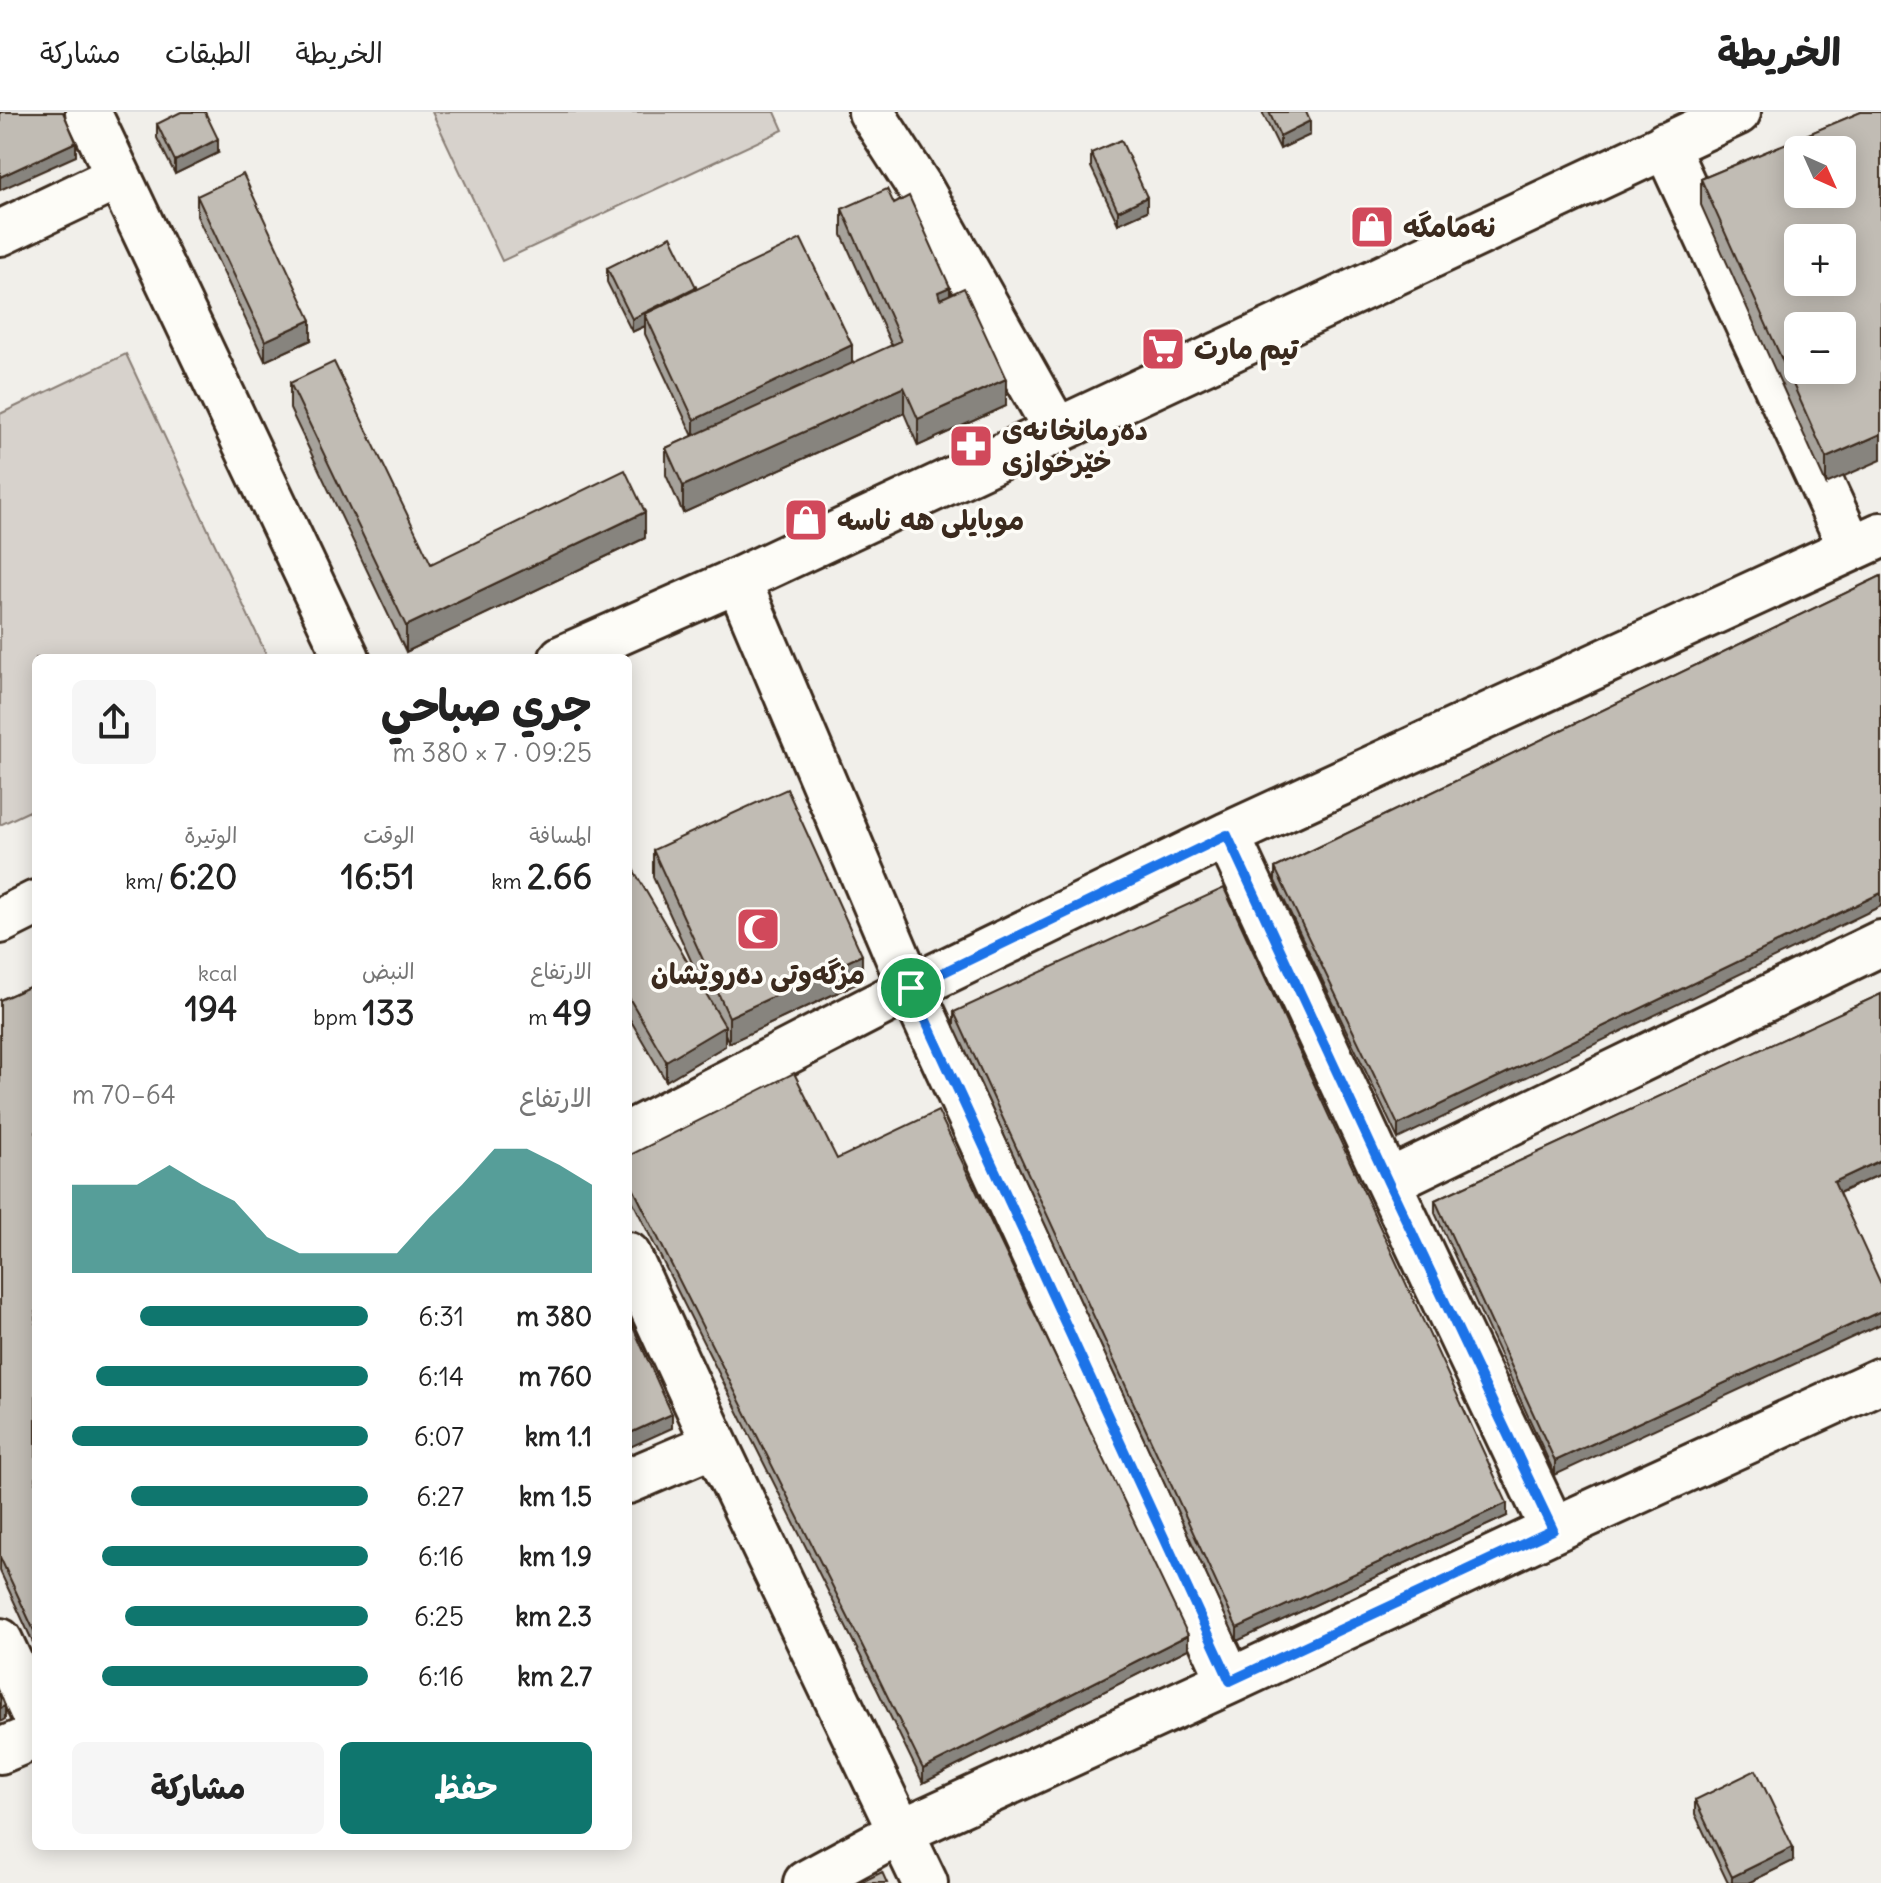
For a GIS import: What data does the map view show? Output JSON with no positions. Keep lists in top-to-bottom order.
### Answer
{
  "places": {
    "shop": ["نەمامگە", "موبایلی هه ناسه"],
    "supermarket": ["تیم مارت"],
    "pharmacy": ["دەرمانخانەی خێرخوازی"],
    "mosque": ["مزگەوتی دەروێشان"]
  },
  "north": "bottom right",
  "page": {
    "header": "الخريطة",
    "nav": ["الخريطة", "الطبقات", "مشاركة"],
    "map_buttons": ["+", "−"],
    "heading": ["جري صباحي", "09:25 · 7 × 380 m"],
    "stats": [
      ["المسافة", "2.66 km"],
      ["الوقت", "16:51"],
      ["الوتيرة", "6:20 /km"],
      ["الارتفاع", "49 m"],
      ["النبض", "133 bpm"],
      ["kcal", "194"]
    ],
    "chart": ["الارتفاع", "64–70 m"],
    "list": [
      {
        "name": "380 m",
        "note": "6:31"
      },
      {
        "name": "760 m",
        "note": "6:14"
      },
      {
        "name": "1.1 km",
        "note": "6:07"
      },
      {
        "name": "1.5 km",
        "note": "6:27"
      },
      {
        "name": "1.9 km",
        "note": "6:16"
      },
      {
        "name": "2.3 km",
        "note": "6:25"
      },
      {
        "name": "2.7 km",
        "note": "6:16"
      }
    ],
    "buttons": ["حفظ", "مشاركة"]
  }
}
